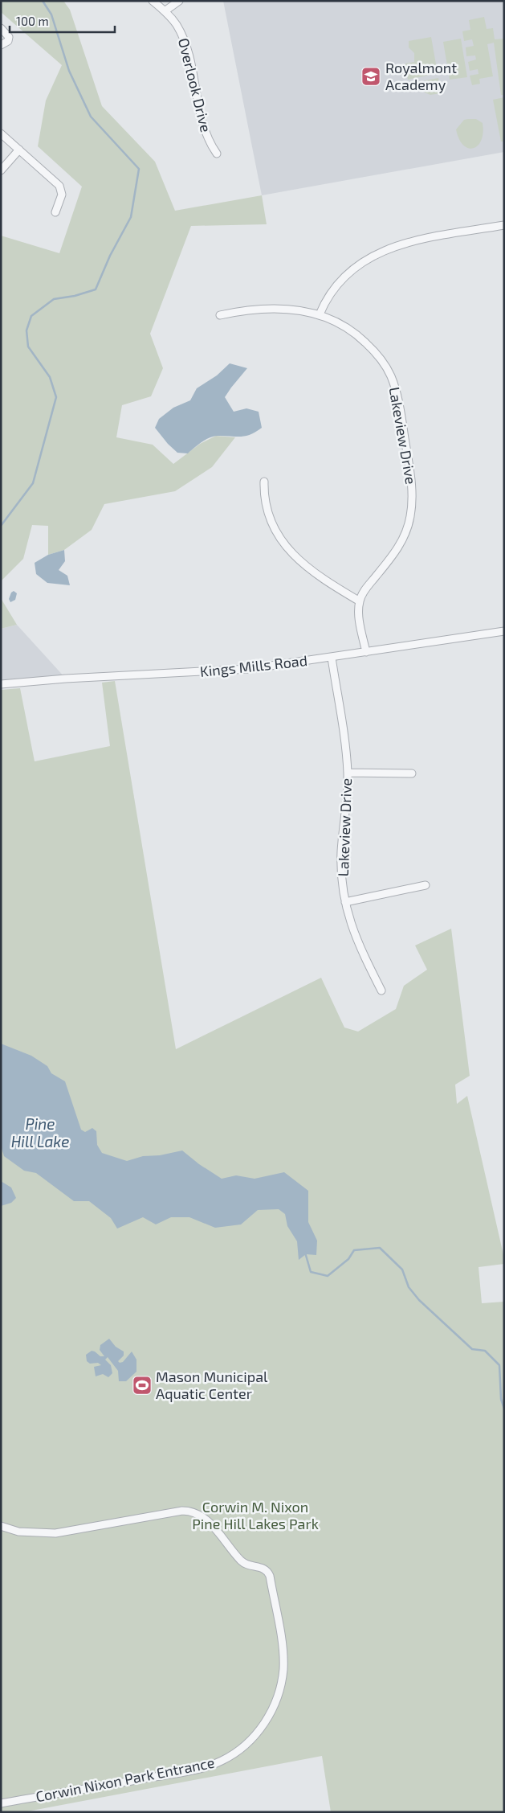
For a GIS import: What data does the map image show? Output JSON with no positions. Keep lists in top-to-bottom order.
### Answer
{
  "streets": {
    "street": [
      "Overlook Drive",
      "Lakeview Drive",
      "Kings Mills Road",
      "Corwin Nixon Park Entrance"
    ]
  },
  "crossings": [
    ["Lakeview Drive", "Kings Mills Road"]
  ],
  "water": ["Pine Hill Lake"],
  "parks": ["Corwin M. Nixon Pine Hill Lakes Park"],
  "places": {
    "school or university": ["Royalmont Academy"],
    "sports": ["Mason Municipal Aquatic Center"]
  },
  "scale_bar": "100 m"
}
